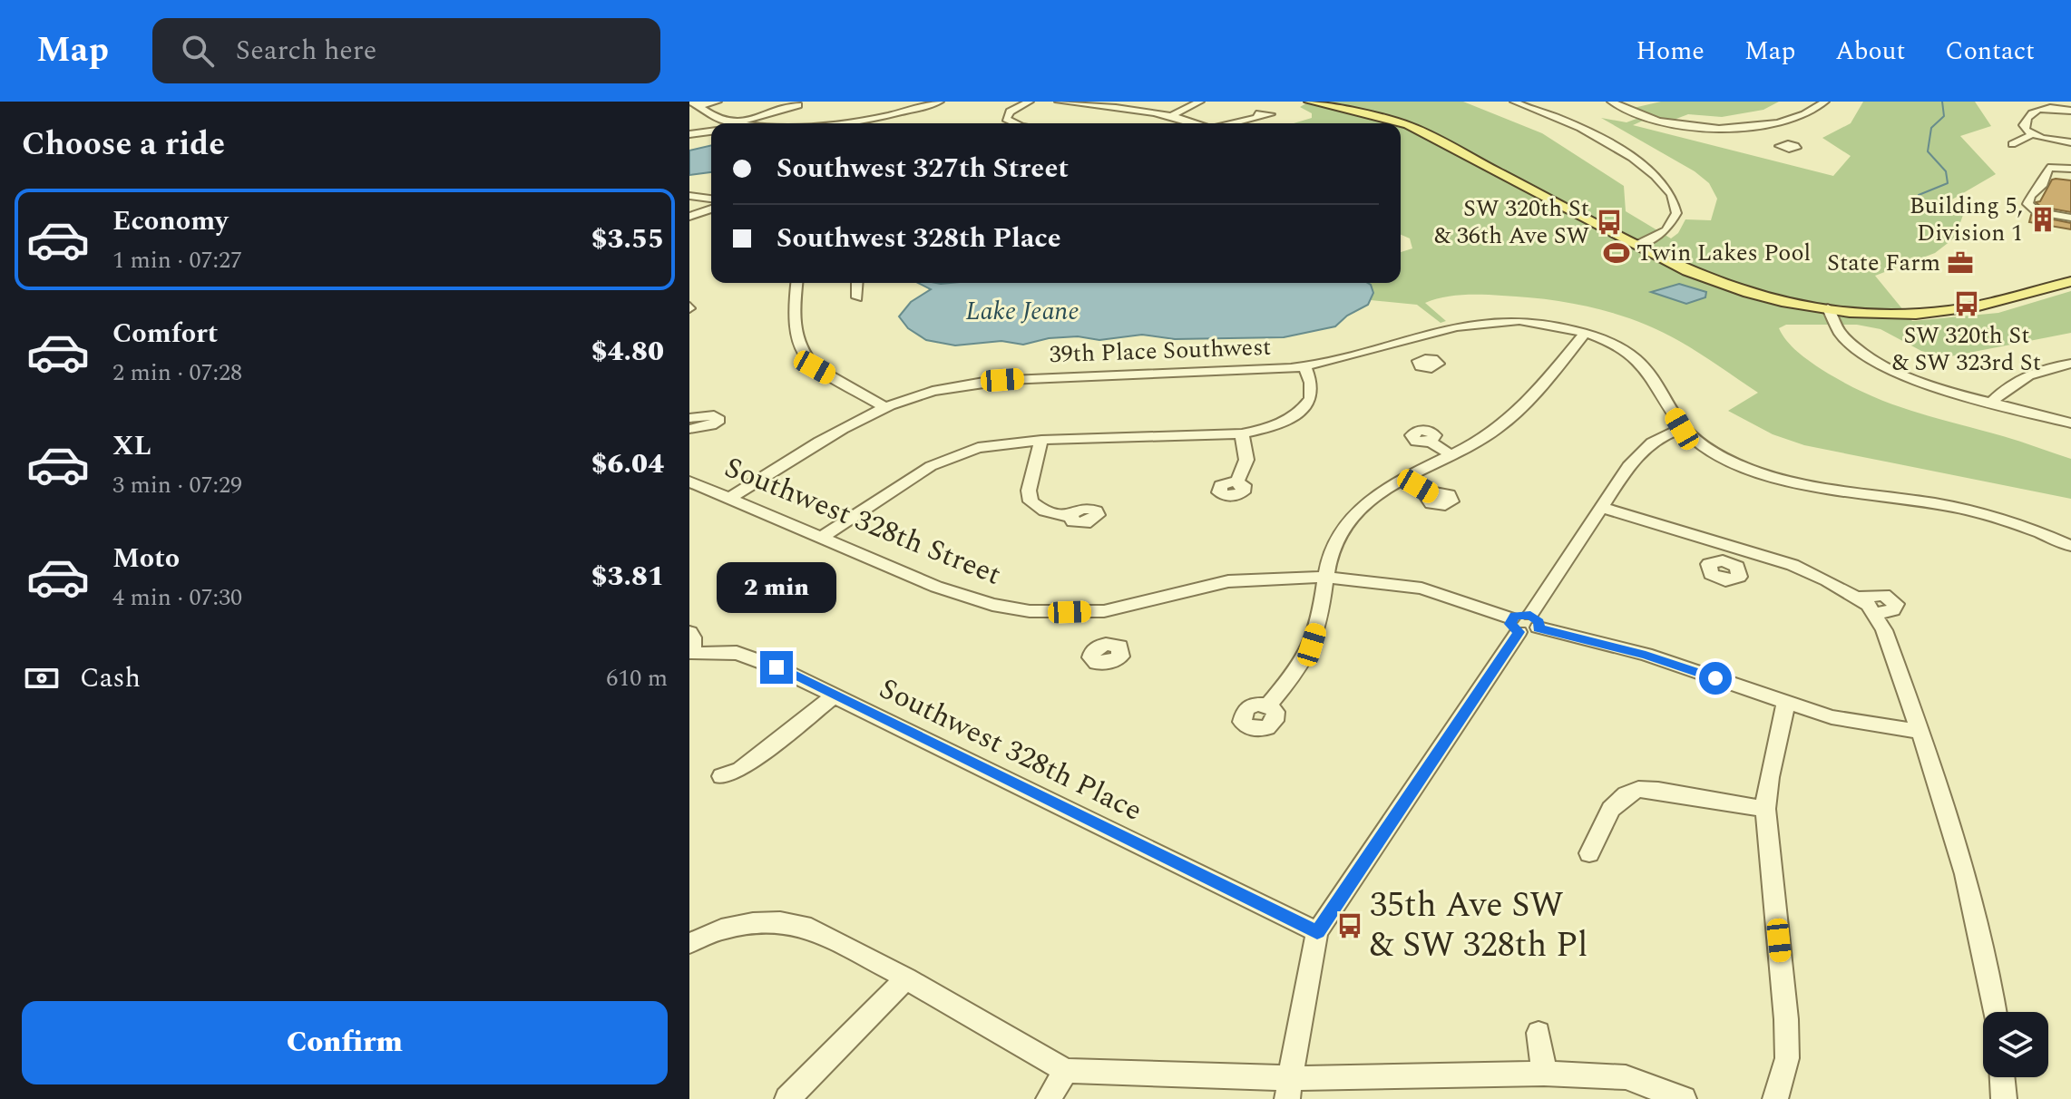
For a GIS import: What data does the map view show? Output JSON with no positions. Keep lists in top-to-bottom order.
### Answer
{
  "streets": {
    "street": ["39th Place Southwest", "Southwest 328th Street", "Southwest 328th Place"]
  },
  "crossings": [
    ["39th Place Southwest", "Southwest 328th Street"]
  ],
  "water": ["Lake Jeane"],
  "places": {
    "building": ["Building 5, Division 1"],
    "bus stop": ["SW 320th St & 36th Ave SW", "SW 320th St & SW 323rd St", "35th Ave SW & SW 328th Pl"],
    "sports": ["Twin Lakes Pool"],
    "office": ["State Farm"]
  },
  "page": {
    "header": "Map",
    "search": "Search here",
    "nav": [
      "Home",
      "Map",
      "About",
      "Contact"
    ],
    "heading": "Choose a ride",
    "banner": ["Southwest 327th Street", "Southwest 328th Place"],
    "list": [
      {
        "name": "Economy",
        "note": "1 min · 07:27",
        "value": "$3.55"
      },
      {
        "name": "Comfort",
        "note": "2 min · 07:28",
        "value": "$4.80"
      },
      {
        "name": "XL",
        "note": "3 min · 07:29",
        "value": "$6.04"
      },
      {
        "name": "Moto",
        "note": "4 min · 07:30",
        "value": "$3.81"
      }
    ],
    "bubble": "2 min",
    "pay": ["Cash", "610 m"],
    "buttons": "Confirm"
  }
}
